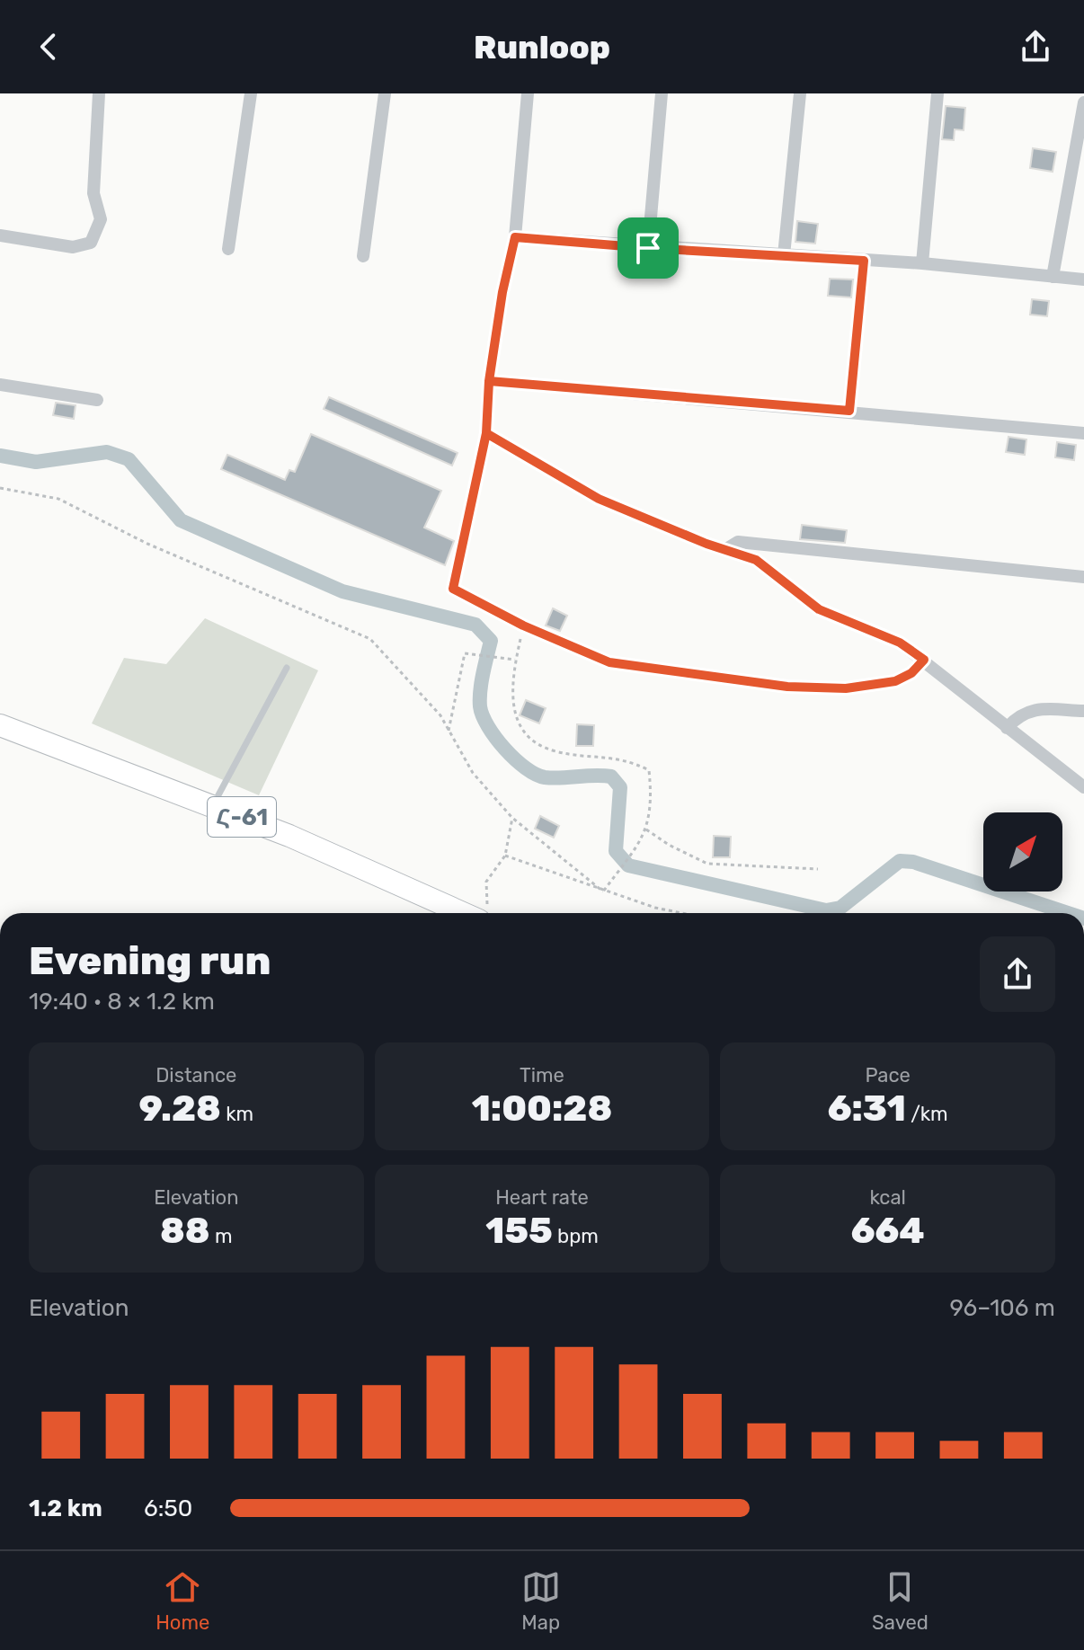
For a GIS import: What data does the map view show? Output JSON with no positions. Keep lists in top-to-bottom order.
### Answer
{
  "streets": {
    "main road": ["Հ-61"]
  },
  "north": "top right",
  "page": {
    "header": "Runloop",
    "heading": ["Evening run", "19:40 · 8 × 1.2 km"],
    "stats": [
      ["Distance", "9.28 km"],
      ["Time", "1:00:28"],
      ["Pace", "6:31 /km"],
      ["Elevation", "88 m"],
      ["Heart rate", "155 bpm"],
      ["kcal", "664"]
    ],
    "chart": ["Elevation", "96–106 m"],
    "list": [
      {
        "name": "1.2 km",
        "note": "6:50"
      }
    ],
    "tabs": ["Home", "Map", "Saved"]
  }
}
